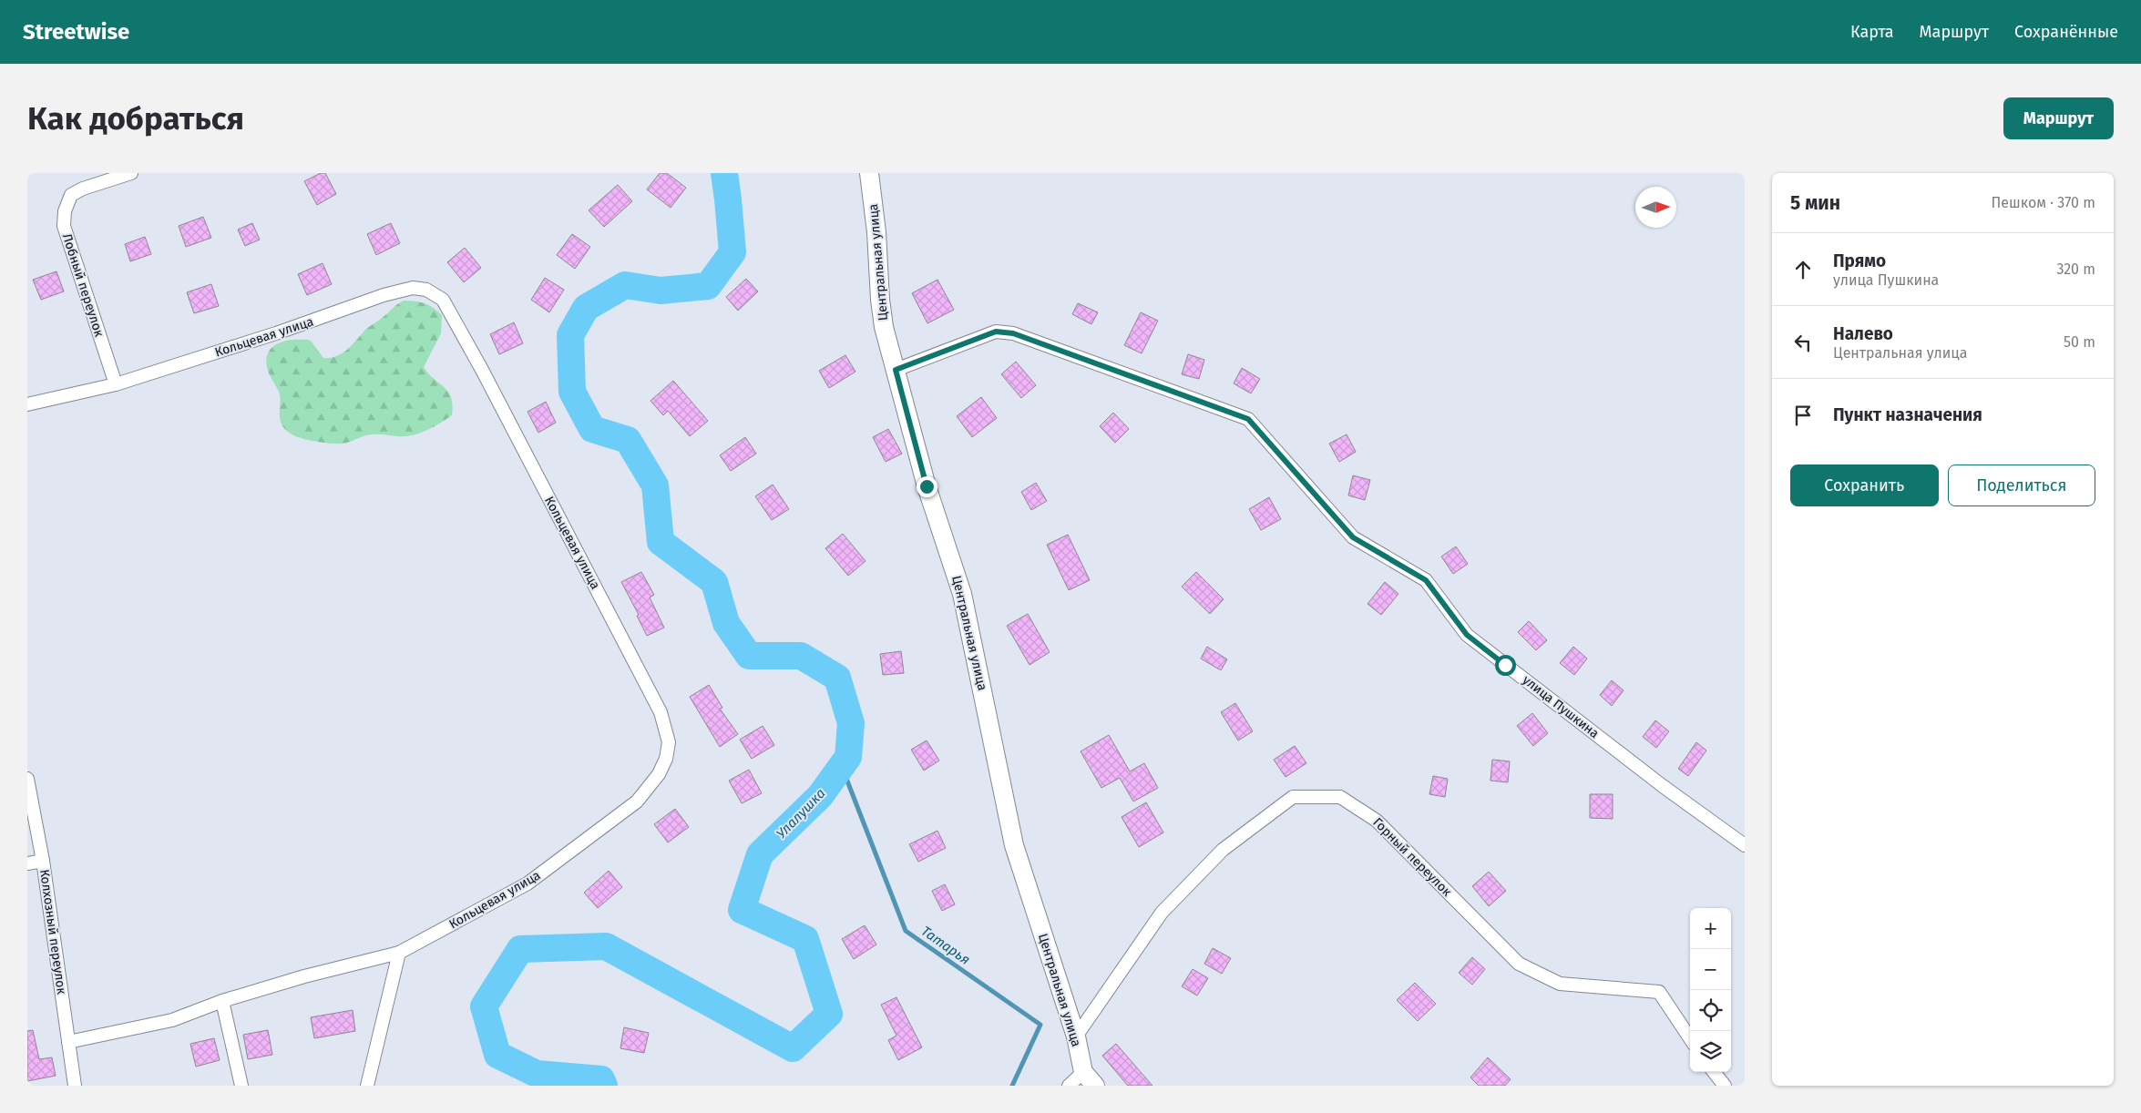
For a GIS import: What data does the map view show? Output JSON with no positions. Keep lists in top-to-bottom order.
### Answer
{
  "streets": {
    "street": [
      "Центральная улица",
      "Лобный переулок",
      "Кольцевая улица",
      "улица Пушкина",
      "Горный переулок",
      "Колхозный переулок"
    ]
  },
  "crossings": [
    ["Центральная улица", "улица Пушкина"],
    ["Центральная улица", "Горный переулок"],
    ["Лобный переулок", "Кольцевая улица"],
    ["Кольцевая улица", "Колхозный переулок"]
  ],
  "water": ["Улалушка", "Татарья"],
  "north": "right",
  "page": {
    "header": "Streetwise",
    "nav": ["Карта", "Маршрут", "Сохранённые"],
    "buttons": [
      "Маршрут",
      ["Сохранить", "Поделиться"]
    ],
    "title": "Как добраться",
    "heading": ["5 мин", "Пешком · 370 m"],
    "list": [
      ["Прямо", "улица Пушкина", "320 m"],
      ["Налево", "Центральная улица", "50 m"],
      "Пункт назначения"
    ],
    "map_buttons": ["+", "−"]
  }
}
